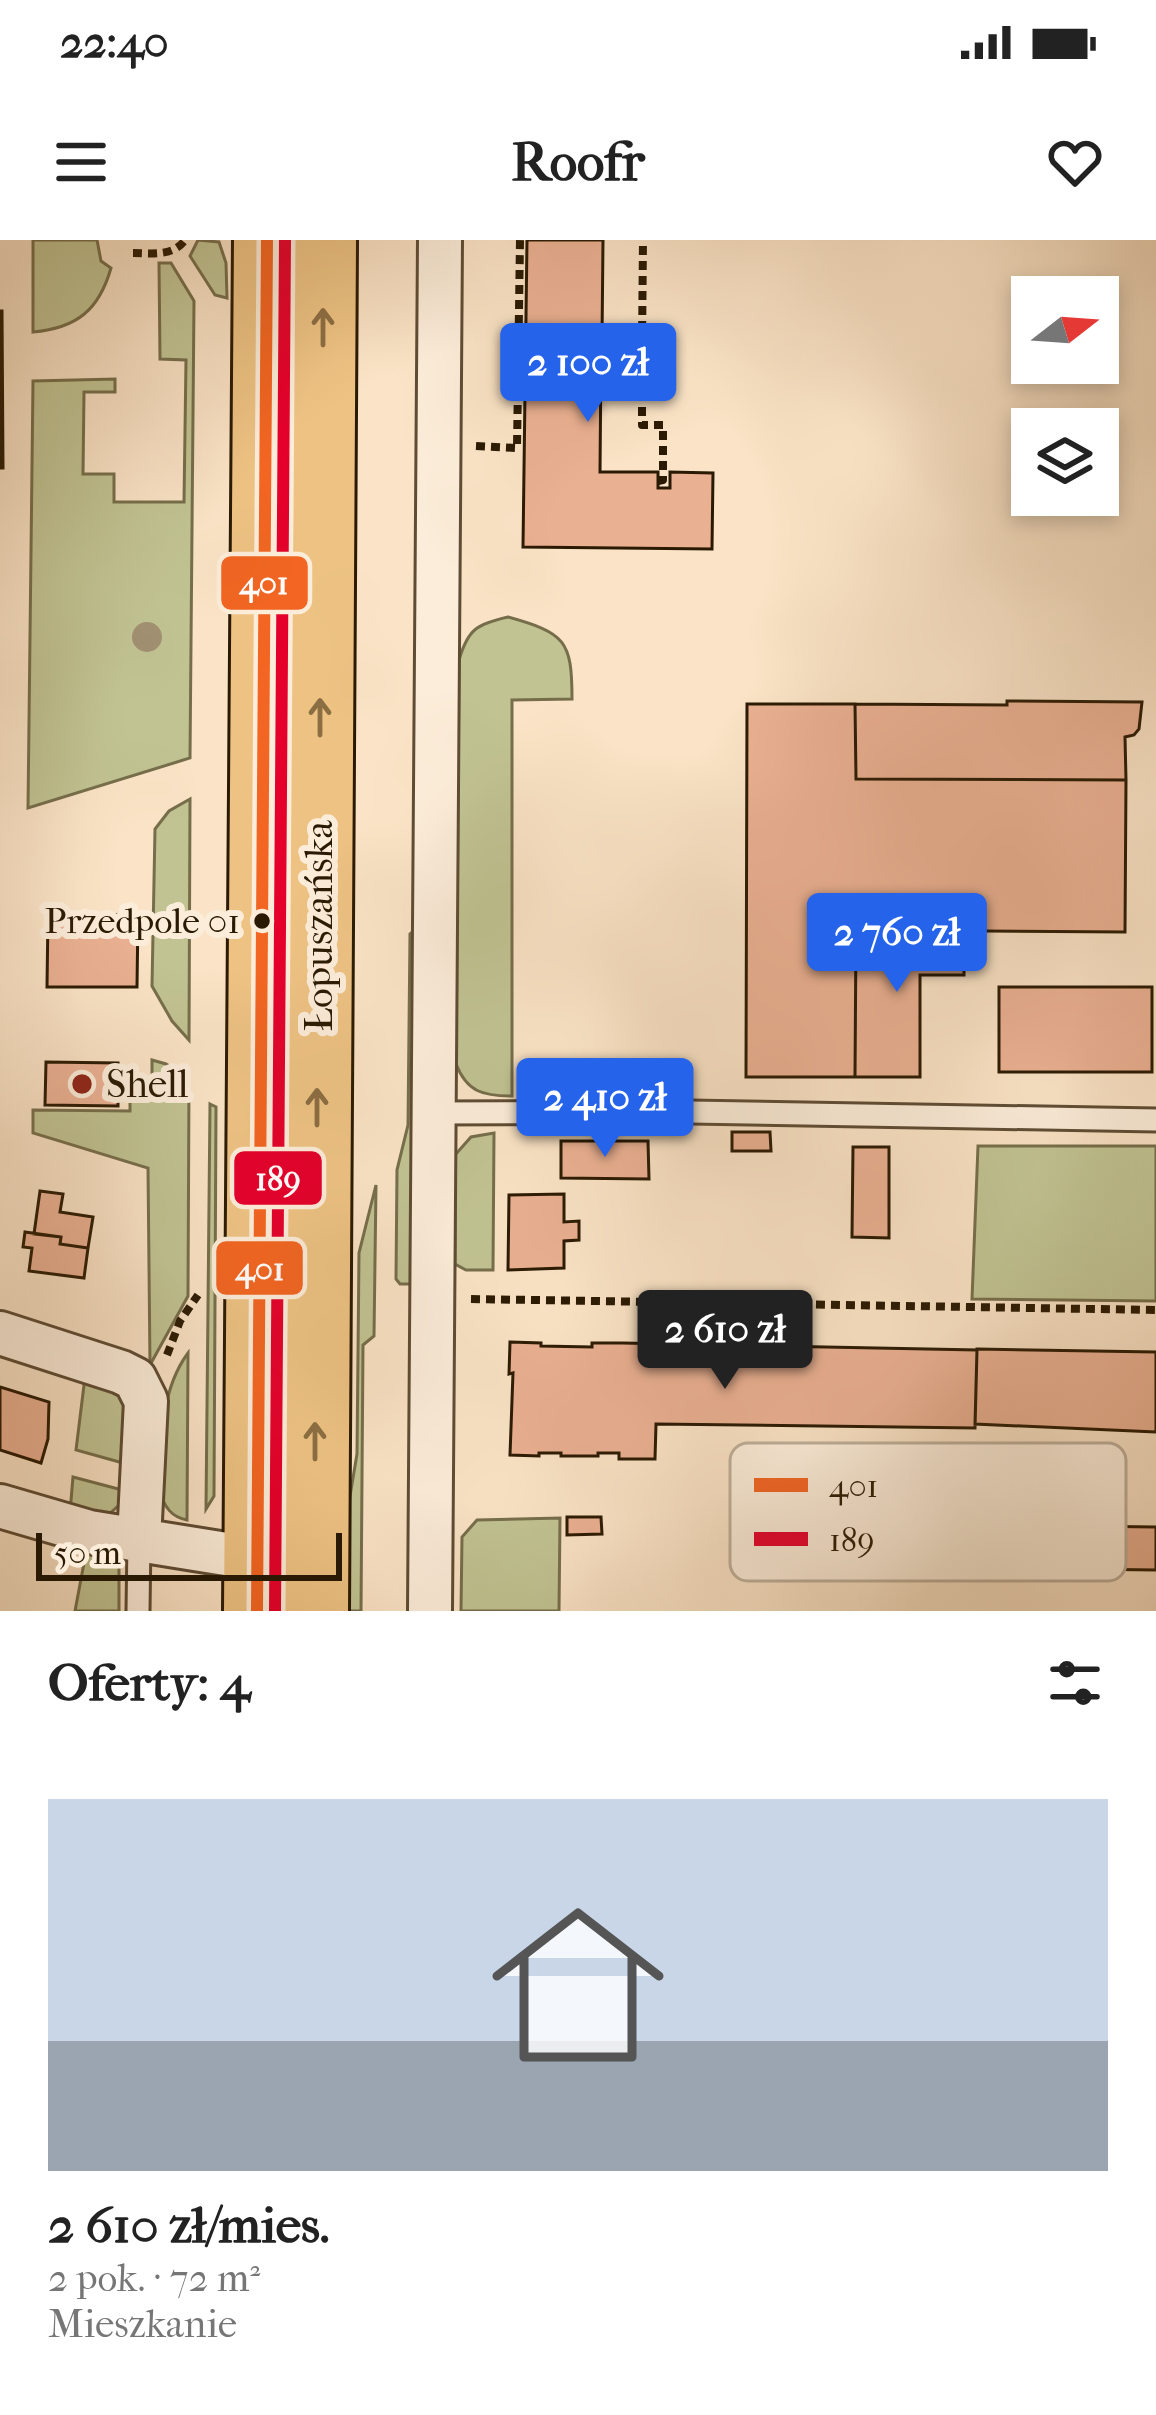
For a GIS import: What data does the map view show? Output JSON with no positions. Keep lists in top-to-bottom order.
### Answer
{
  "streets": {
    "main road": ["Łopuszańska"]
  },
  "places": ["Przedpole 01", "Shell"],
  "lines": ["transit line 401", "transit line 189"],
  "legend": ["401", "189"],
  "scale_bar": "50 m",
  "north": "right",
  "page": {
    "status": "22:40",
    "header": "Roofr",
    "price": [
      "2 100 zł",
      "2 760 zł",
      "2 410 zł",
      "2 610 zł"
    ],
    "scale": "50 m",
    "heading": "Oferty: 4",
    "list": [
      {
        "name": "2 610 zł/mies.",
        "note": "2 pok. · 72 m² · Mieszkanie"
      }
    ]
  }
}
